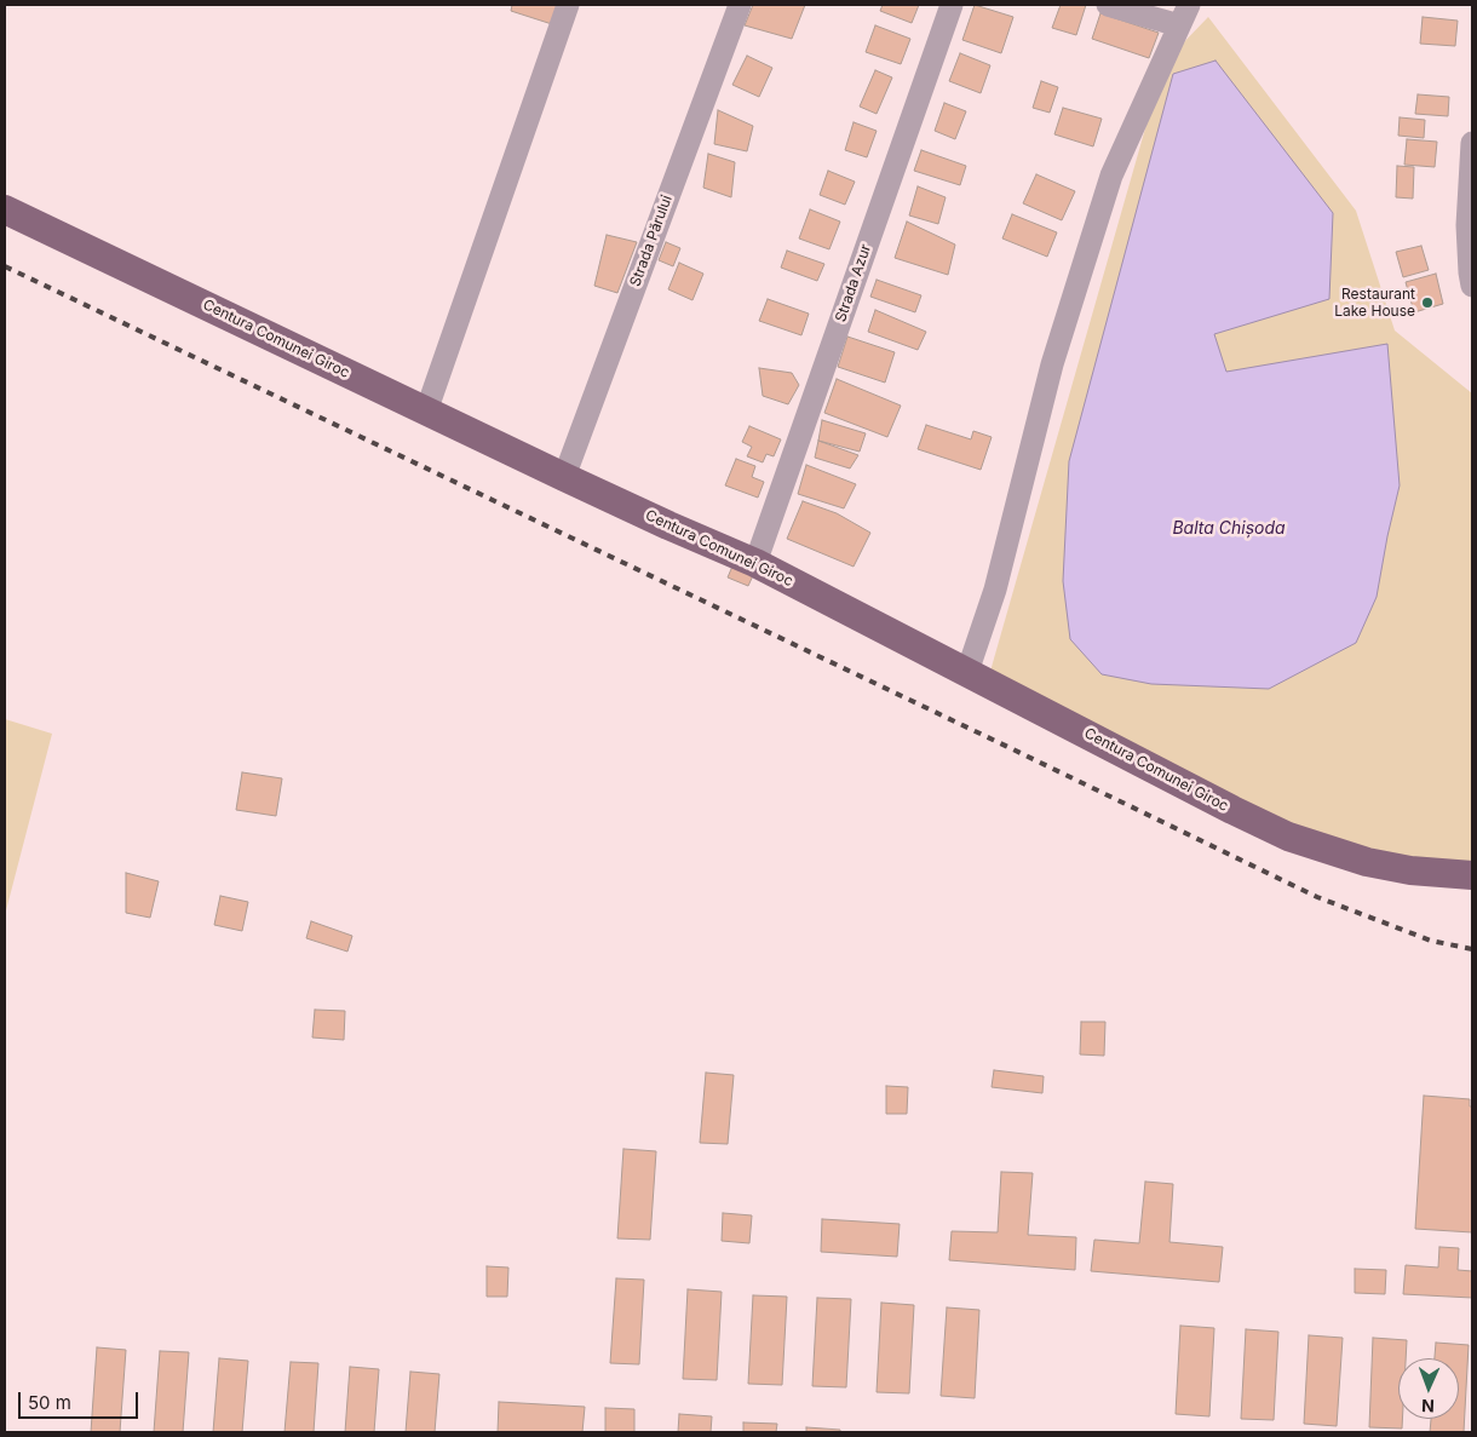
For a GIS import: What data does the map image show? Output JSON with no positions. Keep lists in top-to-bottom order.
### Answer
{
  "streets": {
    "main road": ["Centura Comunei Giroc"],
    "street": ["Strada Părului", "Strada Azur"]
  },
  "crossings": [
    ["Strada Părului", "Centura Comunei Giroc"],
    ["Strada Azur", "Centura Comunei Giroc"]
  ],
  "water": ["Balta Chișoda"],
  "places": ["Restaurant Lake House"],
  "scale_bar": "50 m",
  "north": "bottom"
}
